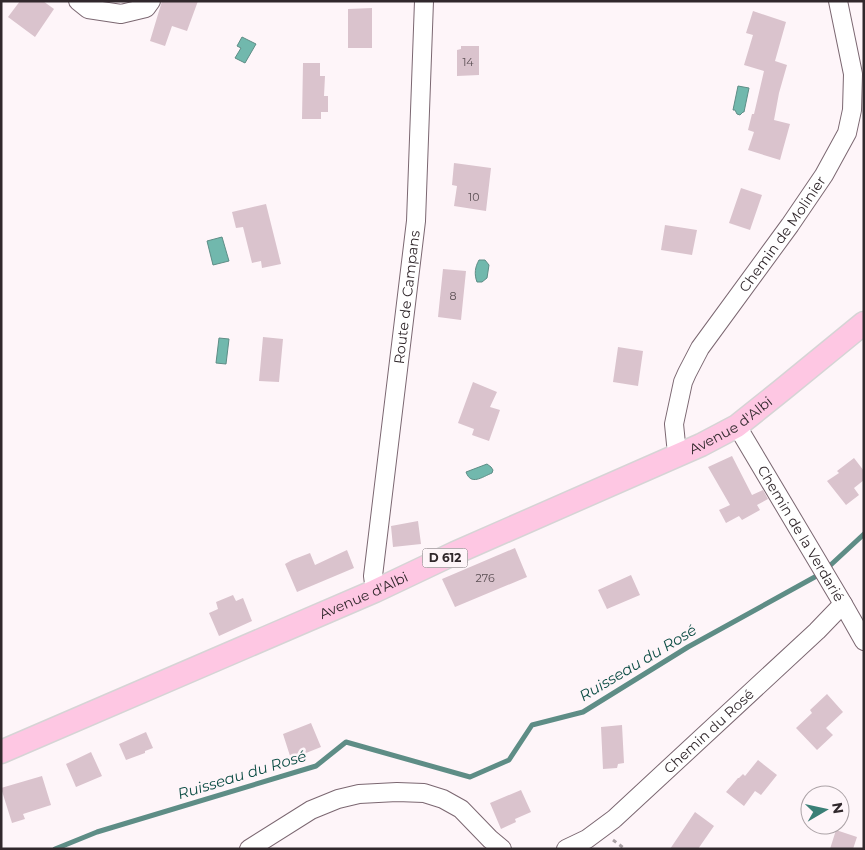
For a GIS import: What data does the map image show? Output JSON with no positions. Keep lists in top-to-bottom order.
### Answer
{
  "streets": {
    "main road": ["Avenue d'Albi", "D 612"],
    "street": [
      "Chemin de Molinier",
      "Route de Campans",
      "Chemin de la Verdarié",
      "Chemin du Rosé"
    ]
  },
  "crossings": [
    ["Chemin de Molinier", "Avenue d'Albi"],
    ["Route de Campans", "Avenue d'Albi"],
    ["Avenue d'Albi", "Chemin de la Verdarié"],
    ["Chemin de la Verdarié", "Chemin du Rosé"]
  ],
  "water": ["Ruisseau du Rosé"],
  "house_numbers": [
    "14",
    "10",
    "8",
    "276"
  ],
  "north": "right"
}
